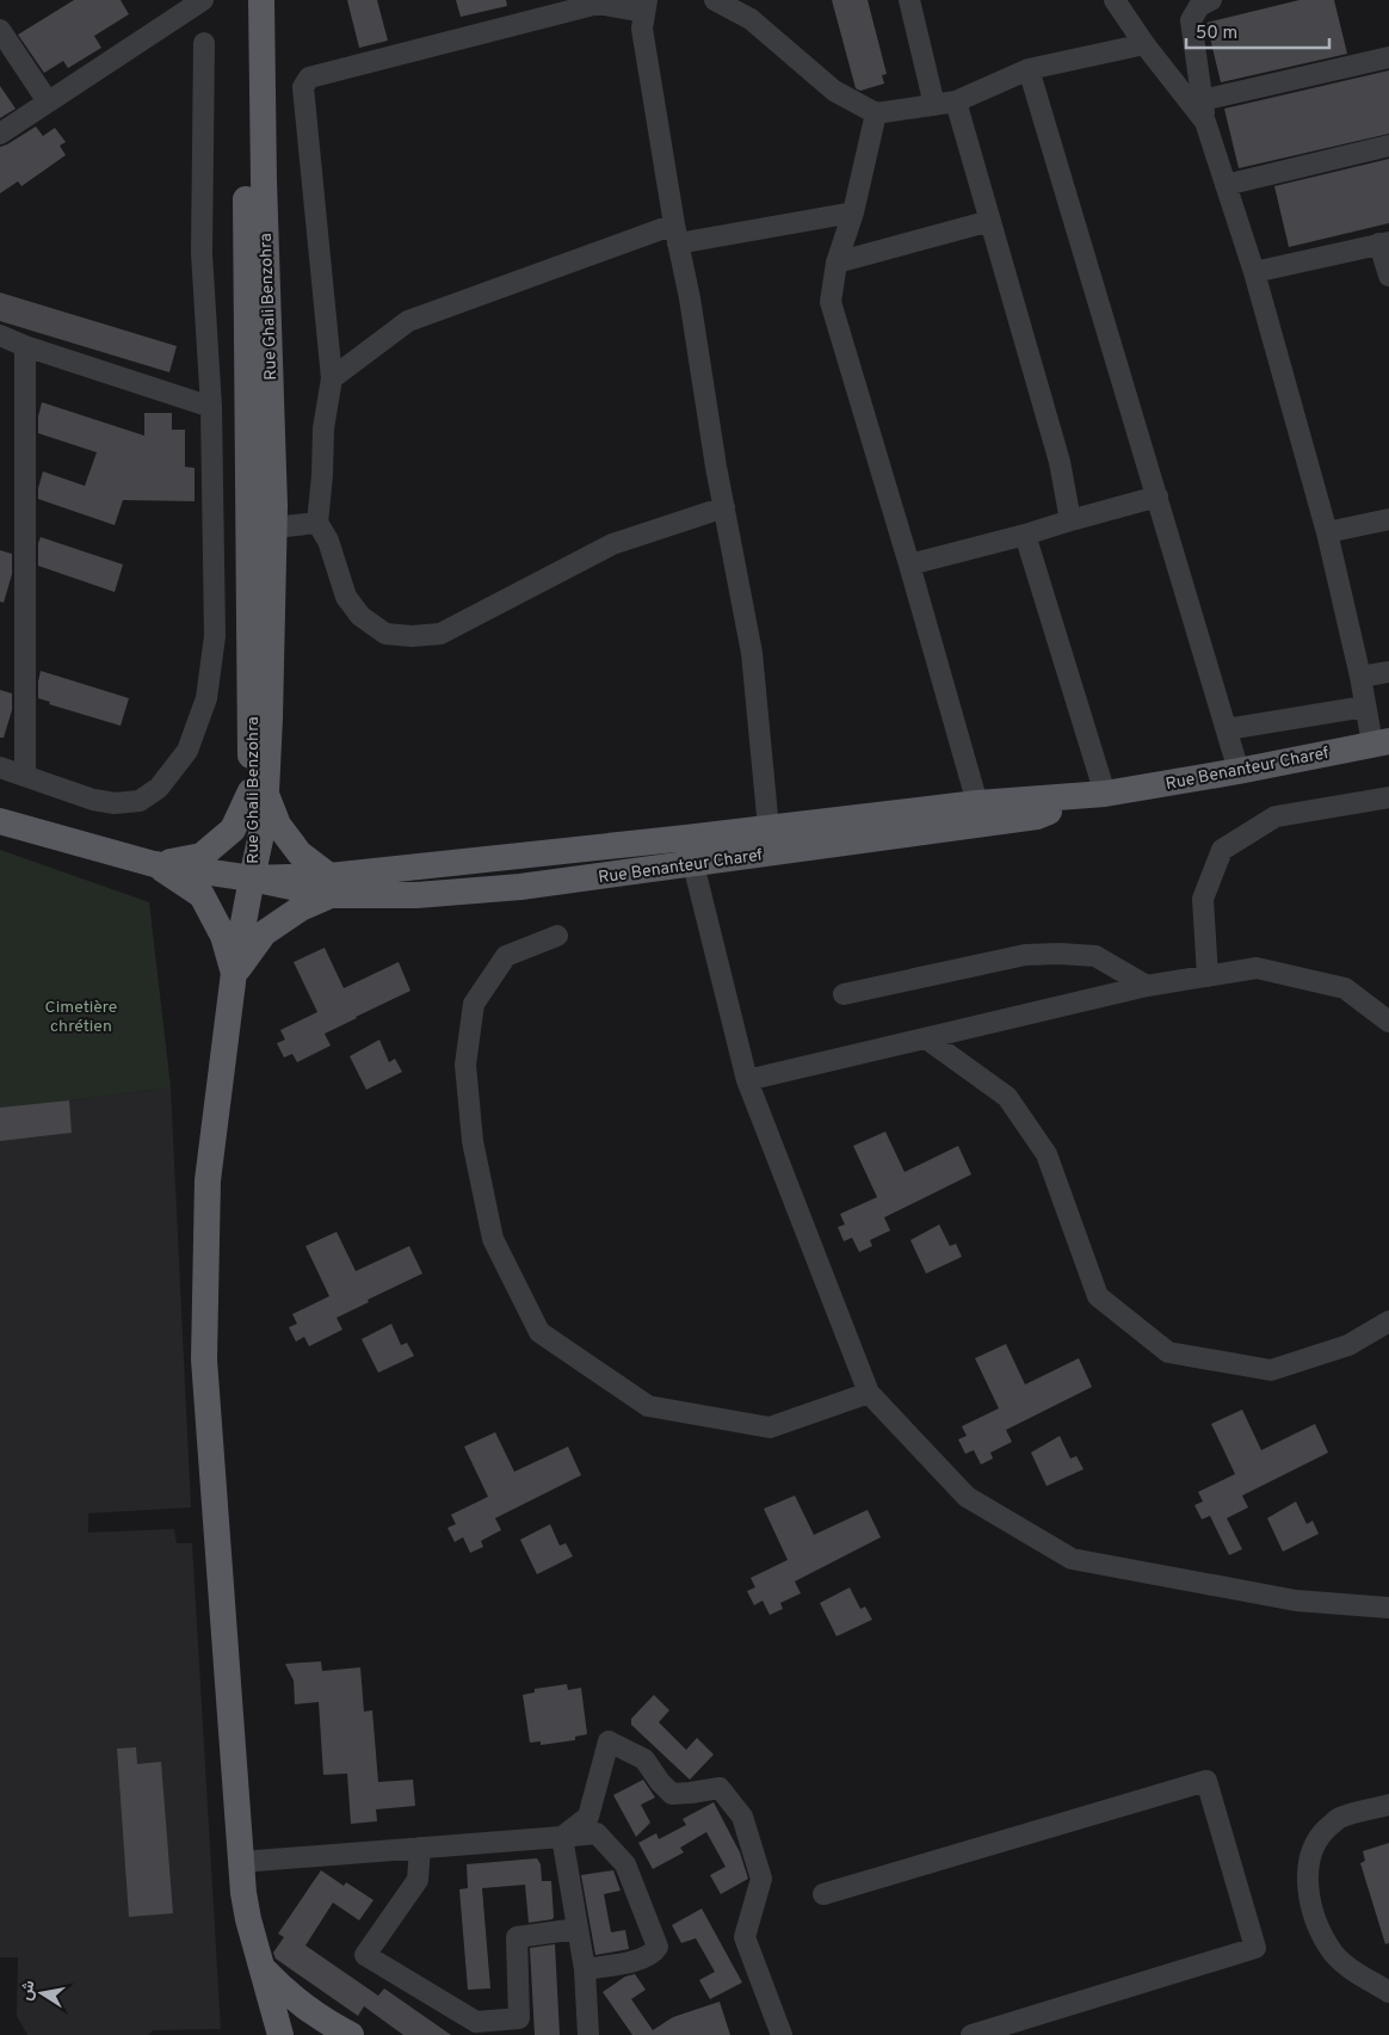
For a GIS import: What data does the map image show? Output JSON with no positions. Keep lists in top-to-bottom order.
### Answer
{
  "streets": {
    "main road": ["Rue Ghali Benzohra", "Rue Benanteur Charef"]
  },
  "crossings": [
    ["Rue Ghali Benzohra", "Rue Benanteur Charef"]
  ],
  "parks": ["Cimetière chrétien"],
  "scale_bar": "50 m",
  "north": "left"
}
